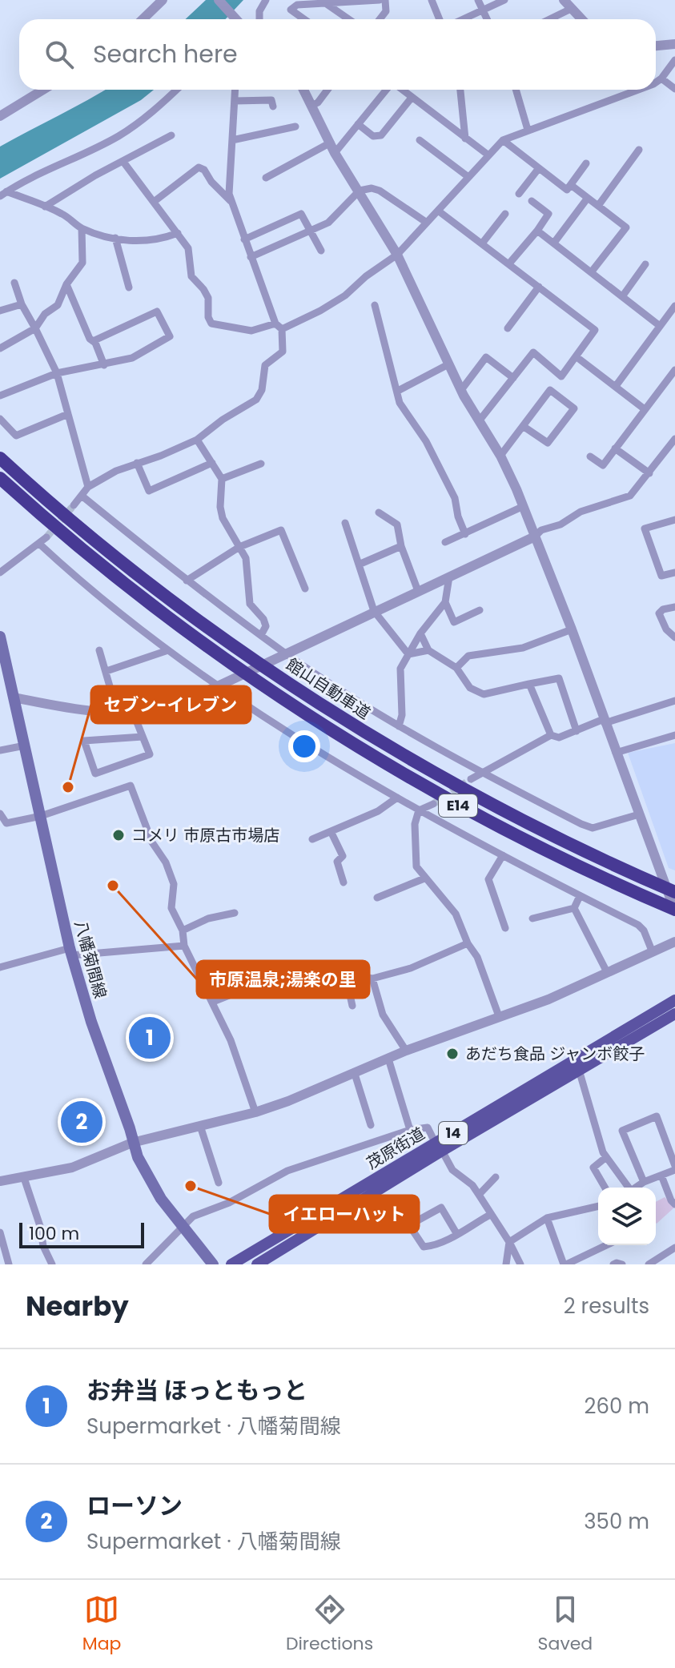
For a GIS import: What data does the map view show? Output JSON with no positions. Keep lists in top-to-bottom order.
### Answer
{
  "streets": {
    "highway": ["館山自動車道", "E14"],
    "main road": ["八幡菊間線", "14", "茂原街道"]
  },
  "places": [
    "セブン-イレブン",
    "コメリ 市原古市場店",
    "市原温泉;湯楽の里",
    "あだち食品 ジャンボ餃子",
    "イエローハット"
  ],
  "scale_bar": "100 m",
  "page": {
    "search": "Search here",
    "pins": ["1", "2"],
    "scale": "100 m",
    "heading": ["Nearby", "2 results"],
    "list": [
      {
        "mark": "1",
        "name": "お弁当 ほっともっと",
        "note": "Supermarket · 八幡菊間線",
        "value": "260 m"
      },
      {
        "mark": "2",
        "name": "ローソン",
        "note": "Supermarket · 八幡菊間線",
        "value": "350 m"
      }
    ],
    "nav": ["Map", "Directions", "Saved"]
  }
}
